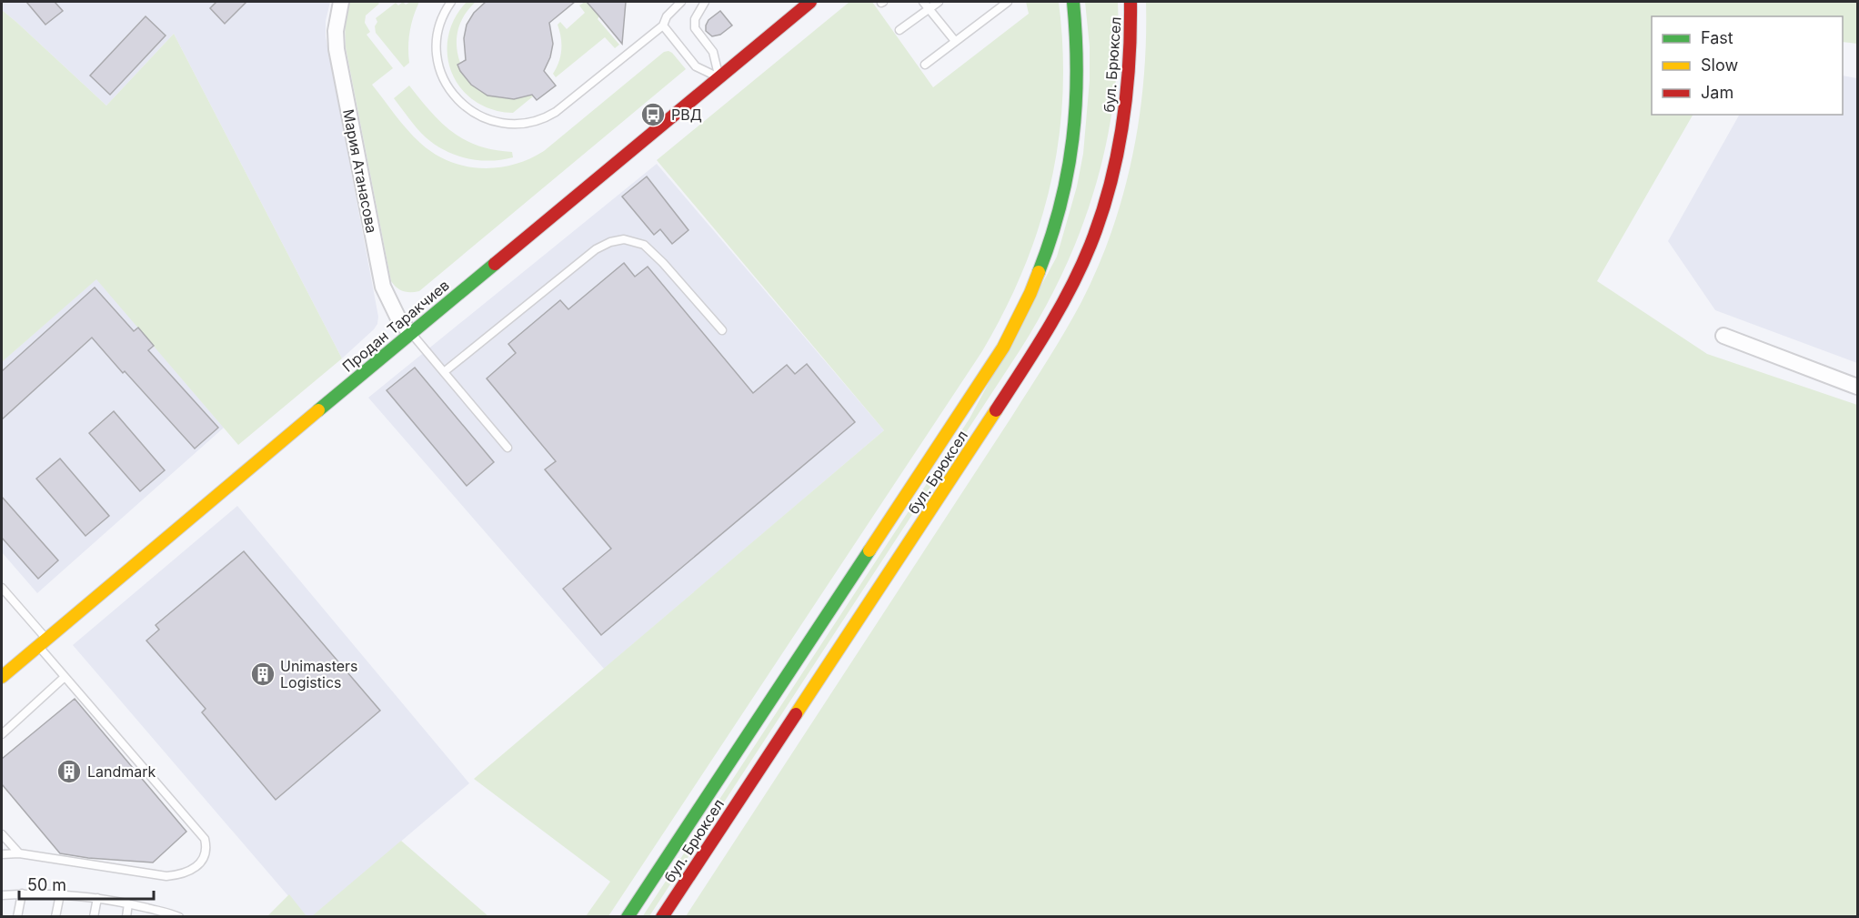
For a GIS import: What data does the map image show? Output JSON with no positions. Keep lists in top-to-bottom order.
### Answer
{
  "streets": {
    "main road": ["бул. Брюксел", "Продан Таракчиев"],
    "street": ["Мария Атанасова"]
  },
  "crossings": [
    ["Мария Атанасова", "Продан Таракчиев"]
  ],
  "places": {
    "bus stop": ["РВД"],
    "building": ["Unimasters Logistics", "Landmark"]
  },
  "legend": ["Fast", "Slow", "Jam"],
  "scale_bar": "50 m"
}
